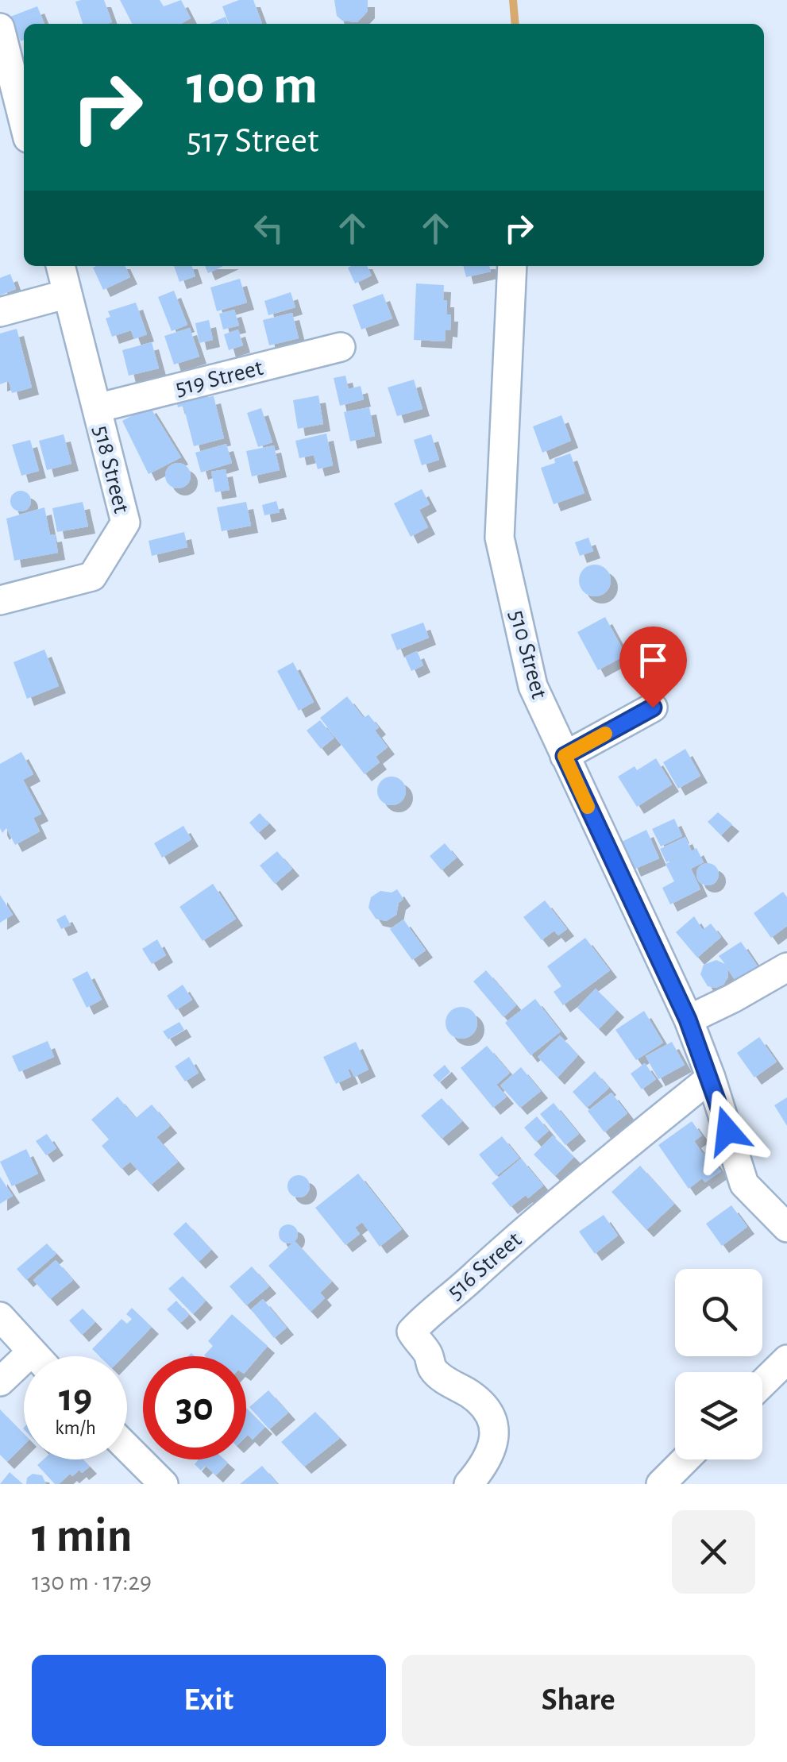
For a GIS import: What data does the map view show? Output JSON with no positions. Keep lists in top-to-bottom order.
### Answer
{
  "streets": {
    "street": [
      "519 Street",
      "518 Street",
      "510 Street",
      "516 Street"
    ]
  },
  "crossings": [
    ["519 Street", "518 Street"],
    ["510 Street", "516 Street"]
  ],
  "page": {
    "turn": ["100 m", "517 Street"],
    "speed": "19 km/h",
    "limit": "30",
    "heading": ["1 min", "130 m · 17:29"],
    "buttons": ["Exit", "Share"]
  }
}
